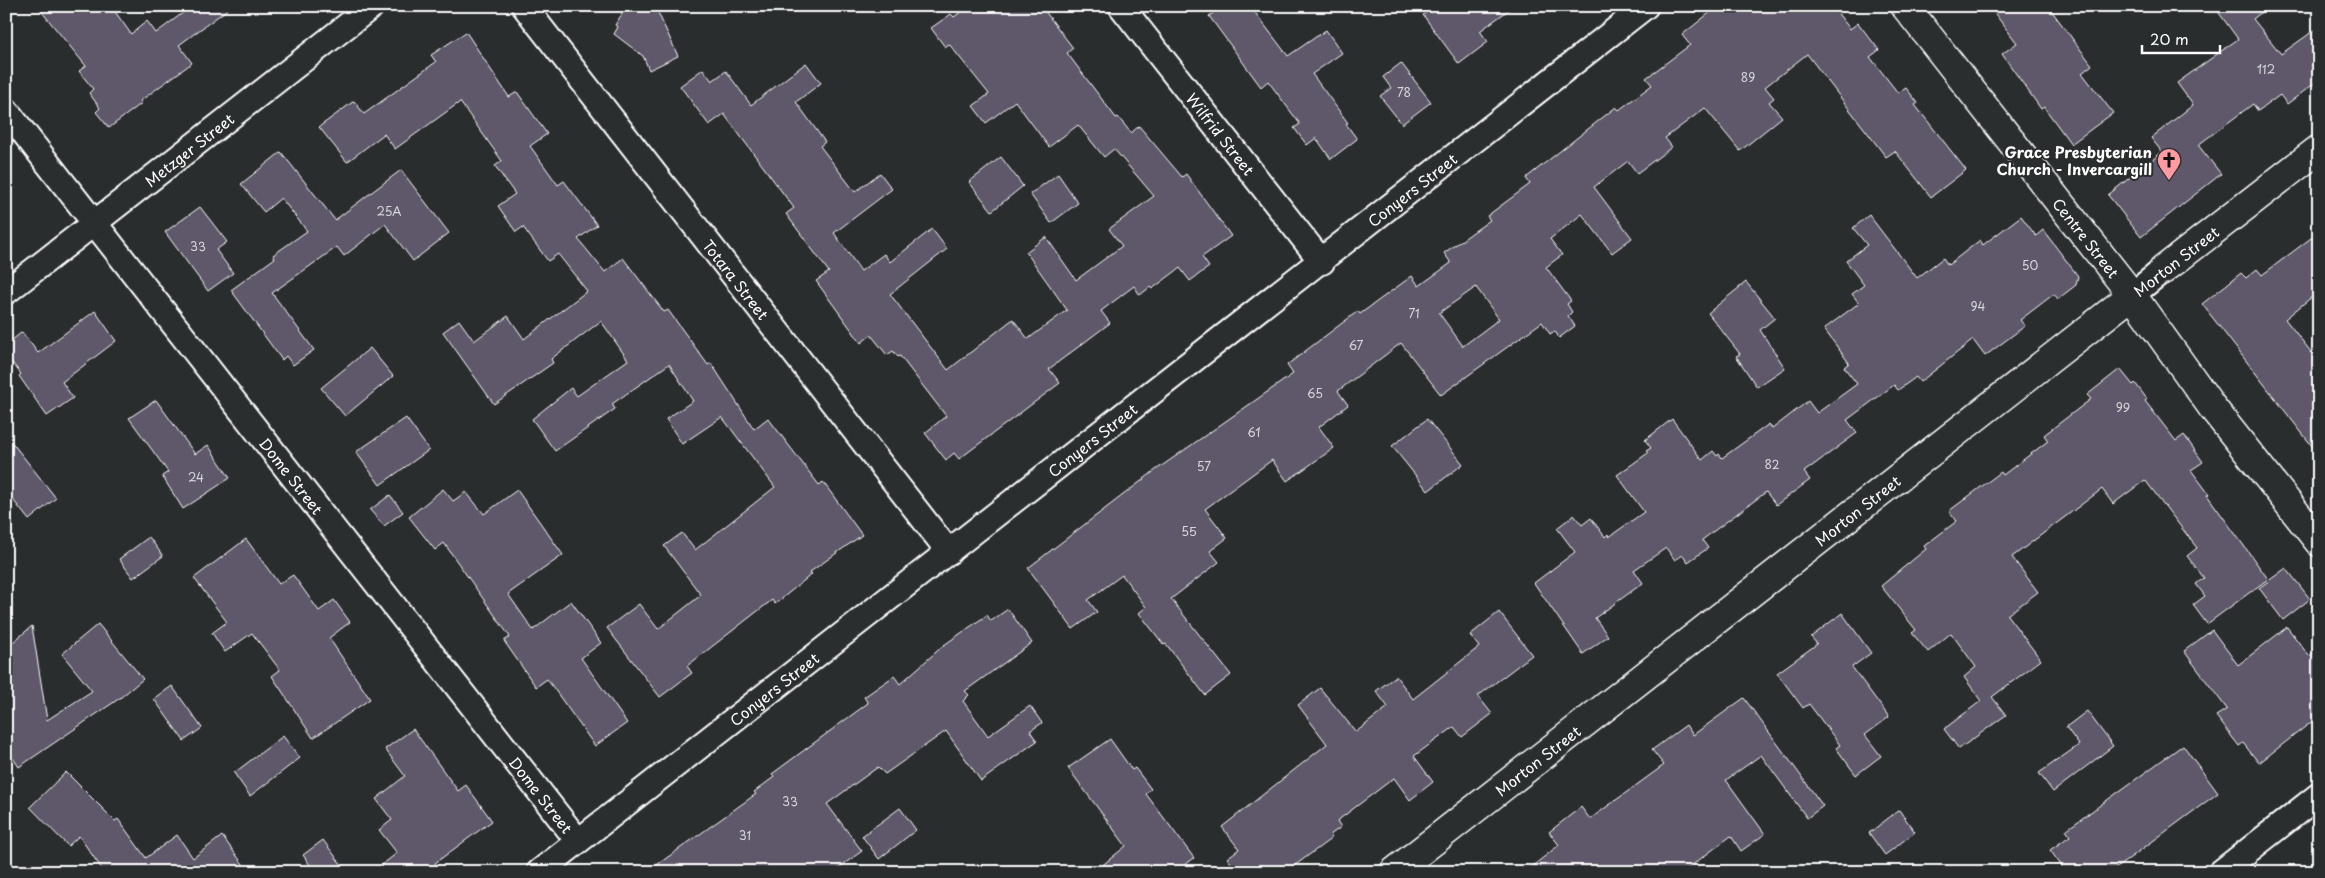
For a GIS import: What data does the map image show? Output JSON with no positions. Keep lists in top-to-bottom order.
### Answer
{
  "streets": {
    "street": [
      "Wilfrid Street",
      "Metzger Street",
      "Conyers Street",
      "Centre Street",
      "Morton Street",
      "Totara Street",
      "Dome Street"
    ]
  },
  "crossings": [
    ["Wilfrid Street", "Conyers Street"],
    ["Metzger Street", "Dome Street"],
    ["Conyers Street", "Totara Street"],
    ["Conyers Street", "Dome Street"],
    ["Centre Street", "Morton Street"]
  ],
  "places": {
    "church": ["Grace Presbyterian Church - Invercargill"]
  },
  "house_numbers": [
    "112",
    "89",
    "78",
    "25A",
    "33",
    "50",
    "94",
    "71",
    "67",
    "65",
    "99",
    "61",
    "82",
    "57",
    "24",
    "55",
    "33",
    "31"
  ],
  "scale_bar": "20 m"
}
